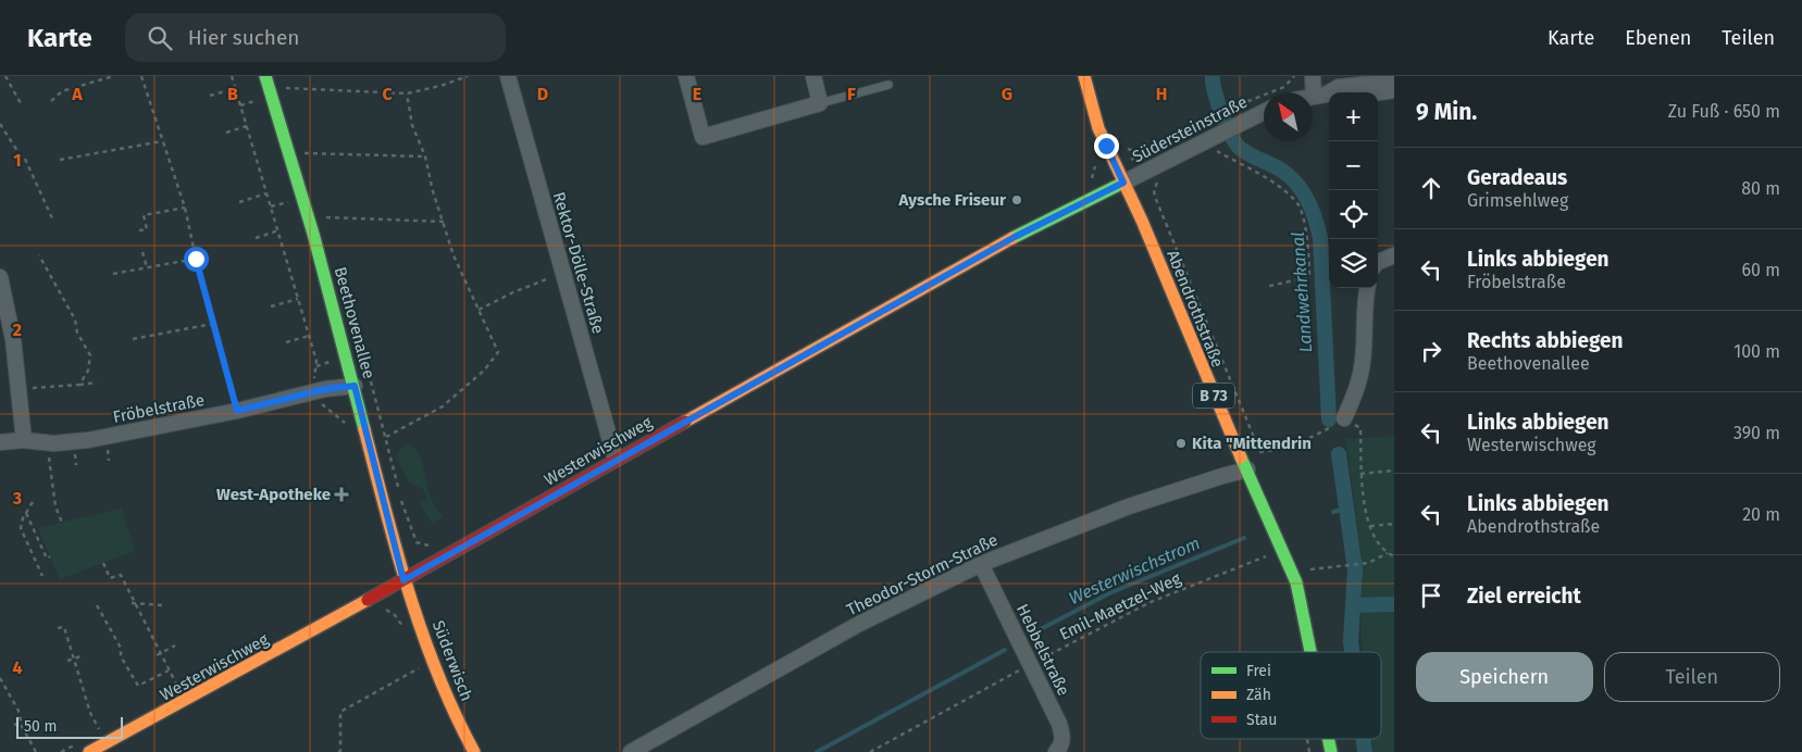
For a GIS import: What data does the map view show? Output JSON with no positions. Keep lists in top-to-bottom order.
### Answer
{
  "streets": {
    "street": [
      "Südersteinstraße",
      "Rektor-Dölle-Straße",
      "Abendrothstraße",
      "Beethovenallee",
      "B 73",
      "Fröbelstraße",
      "Westerwischweg",
      "Theodor-Storm-Straße",
      "Hebbelstraße",
      "Süderwisch"
    ],
    "path": ["Emil-Maetzel-Weg"]
  },
  "crossings": [
    ["Südersteinstraße", "Abendrothstraße"],
    ["Südersteinstraße", "Westerwischweg"],
    ["Rektor-Dölle-Straße", "Westerwischweg"],
    ["Abendrothstraße", "Westerwischweg"],
    ["Abendrothstraße", "Theodor-Storm-Straße"],
    ["Beethovenallee", "Fröbelstraße"],
    ["Beethovenallee", "Westerwischweg"],
    ["Beethovenallee", "Süderwisch"],
    ["Westerwischweg", "Süderwisch"],
    ["Theodor-Storm-Straße", "Hebbelstraße"],
    ["Emil-Maetzel-Weg", "Hebbelstraße"]
  ],
  "water": ["Landwehrkanal", "Westerwischstrom"],
  "places": {
    "other": ["Aysche Friseur", "Kita \"Mittendrin"],
    "health": ["West-Apotheke"]
  },
  "legend": ["Frei", "Zäh", "Stau"],
  "scale_bar": "50 m",
  "north": "top left",
  "page": {
    "header": "Karte",
    "search": "Hier suchen",
    "nav": ["Karte", "Ebenen", "Teilen"],
    "heading": ["9 Min.", "Zu Fuß · 650 m"],
    "map_buttons": ["+", "−"],
    "list": [
      ["Geradeaus", "Grimsehlweg", "80 m"],
      ["Links abbiegen", "Fröbelstraße", "60 m"],
      ["Rechts abbiegen", "Beethovenallee", "100 m"],
      ["Links abbiegen", "Westerwischweg", "390 m"],
      ["Links abbiegen", "Abendrothstraße", "20 m"],
      "Ziel erreicht"
    ],
    "buttons": ["Speichern", "Teilen"],
    "scale": "50 m"
  },
  "grid": {
    "columns": [
      "A",
      "B",
      "C",
      "D",
      "E",
      "F",
      "G",
      "H"
    ],
    "rows": [
      "1",
      "2",
      "3",
      "4"
    ]
  }
}
